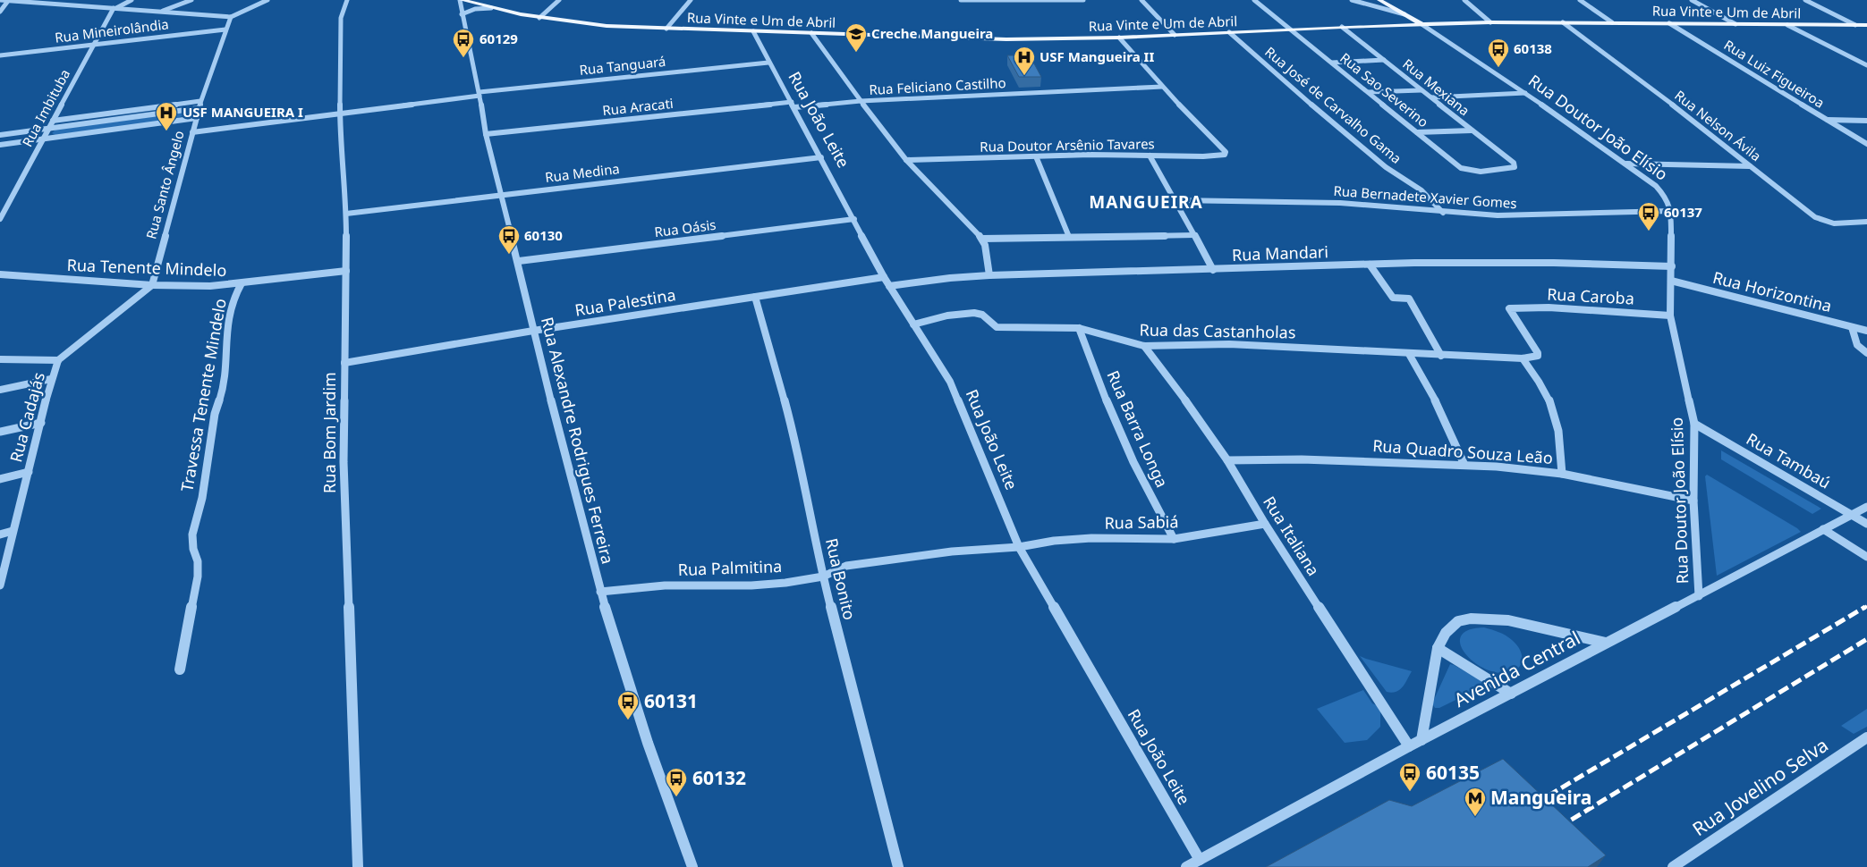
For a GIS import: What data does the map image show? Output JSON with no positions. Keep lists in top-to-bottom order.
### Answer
{
  "streets": {
    "main road": ["Rua Vinte e Um de Abril"],
    "street": [
      "Rua Mineirolândia",
      "Rua Tanguará",
      "Rua Luiz Figueiroa",
      "Rua Feliciano Castilho",
      "Rua Mexiana",
      "Rua Sao Severino",
      "Rua José de Carvalho Gama",
      "Rua Aracati",
      "Rua Imbituba",
      "Rua João Leite",
      "Rua Nelson Ávila",
      "Rua Doutor João Elísio",
      "Rua Doutor Arsênio Tavares",
      "Rua Medina",
      "Rua Santo Ângelo",
      "Rua Bernadete Xavier Gomes",
      "Rua Oásis",
      "Rua Mandari",
      "Rua Tenente Mindelo",
      "Rua Horizontina",
      "Rua Caroba",
      "Rua Palestina",
      "Rua das Castanholas",
      "Travessa Tenente Mindelo",
      "Rua Cadajás",
      "Rua Barra Longa",
      "Rua Bom Jardim",
      "Rua Alexandre Rodrigues Ferreira",
      "Rua Quadro Souza Leão",
      "Rua Tambaú",
      "Rua Sabiá",
      "Rua Italiana",
      "Rua Palmitina",
      "Rua Bonito",
      "Avenida Central",
      "Rua Jovelino Selva"
    ]
  },
  "crossings": [
    ["Rua Vinte e Um de Abril", "Rua Luiz Figueiroa"],
    ["Rua Vinte e Um de Abril", "Rua Mexiana"],
    ["Rua Vinte e Um de Abril", "Rua Sao Severino"],
    ["Rua Vinte e Um de Abril", "Rua José de Carvalho Gama"],
    ["Rua Vinte e Um de Abril", "Rua João Leite"],
    ["Rua Vinte e Um de Abril", "Rua Nelson Ávila"],
    ["Rua Vinte e Um de Abril", "Rua Doutor João Elísio"],
    ["Rua Vinte e Um de Abril", "Rua Alexandre Rodrigues Ferreira"],
    ["Rua Mineirolândia", "Rua Imbituba"],
    ["Rua Mineirolândia", "Rua Santo Ângelo"],
    ["Rua Tanguará", "Rua João Leite"],
    ["Rua Tanguará", "Rua Santo Ângelo"],
    ["Rua Tanguará", "Rua Bom Jardim"],
    ["Rua Tanguará", "Rua Alexandre Rodrigues Ferreira"],
    ["Rua Feliciano Castilho", "Rua Aracati"],
    ["Rua Feliciano Castilho", "Rua João Leite"],
    ["Rua Mexiana", "Rua Sao Severino"],
    ["Rua José de Carvalho Gama", "Rua Bernadete Xavier Gomes"],
    ["Rua Aracati", "Rua João Leite"],
    ["Rua Aracati", "Rua Alexandre Rodrigues Ferreira"],
    ["Rua João Leite", "Rua Medina"],
    ["Rua João Leite", "Rua Oásis"],
    ["Rua João Leite", "Rua Mandari"],
    ["Rua João Leite", "Rua Palestina"],
    ["Rua João Leite", "Rua das Castanholas"],
    ["Rua João Leite", "Rua Sabiá"],
    ["Rua João Leite", "Rua Palmitina"],
    ["Rua João Leite", "Avenida Central"],
    ["Rua Doutor João Elísio", "Rua Bernadete Xavier Gomes"],
    ["Rua Doutor João Elísio", "Rua Mandari"],
    ["Rua Doutor João Elísio", "Rua Horizontina"],
    ["Rua Doutor João Elísio", "Rua Caroba"],
    ["Rua Doutor João Elísio", "Rua Quadro Souza Leão"],
    ["Rua Doutor João Elísio", "Rua Tambaú"],
    ["Rua Doutor João Elísio", "Avenida Central"],
    ["Rua Medina", "Rua Bom Jardim"],
    ["Rua Medina", "Rua Alexandre Rodrigues Ferreira"],
    ["Rua Santo Ângelo", "Rua Tenente Mindelo"],
    ["Rua Oásis", "Rua Alexandre Rodrigues Ferreira"],
    ["Rua Tenente Mindelo", "Travessa Tenente Mindelo"],
    ["Rua Tenente Mindelo", "Rua Bom Jardim"],
    ["Rua Palestina", "Rua Bom Jardim"],
    ["Rua Palestina", "Rua Alexandre Rodrigues Ferreira"],
    ["Rua Palestina", "Rua Bonito"],
    ["Rua das Castanholas", "Rua Barra Longa"],
    ["Rua das Castanholas", "Rua Italiana"],
    ["Rua Barra Longa", "Rua Sabiá"],
    ["Rua Alexandre Rodrigues Ferreira", "Rua Palmitina"],
    ["Rua Quadro Souza Leão", "Rua Italiana"],
    ["Rua Tambaú", "Avenida Central"],
    ["Rua Sabiá", "Rua Italiana"],
    ["Rua Sabiá", "Rua Palmitina"],
    ["Rua Italiana", "Avenida Central"],
    ["Rua Palmitina", "Rua Bonito"]
  ],
  "districts": ["MANGUEIRA"],
  "places": {
    "school or university": ["Creche Mangueira"],
    "bus stop": [
      "60129",
      "60138",
      "60137",
      "60130",
      "60131",
      "60135",
      "60132"
    ],
    "hospital": ["USF Mangueira II", "USF MANGUEIRA I"],
    "metro station": ["Mangueira"]
  }
}
